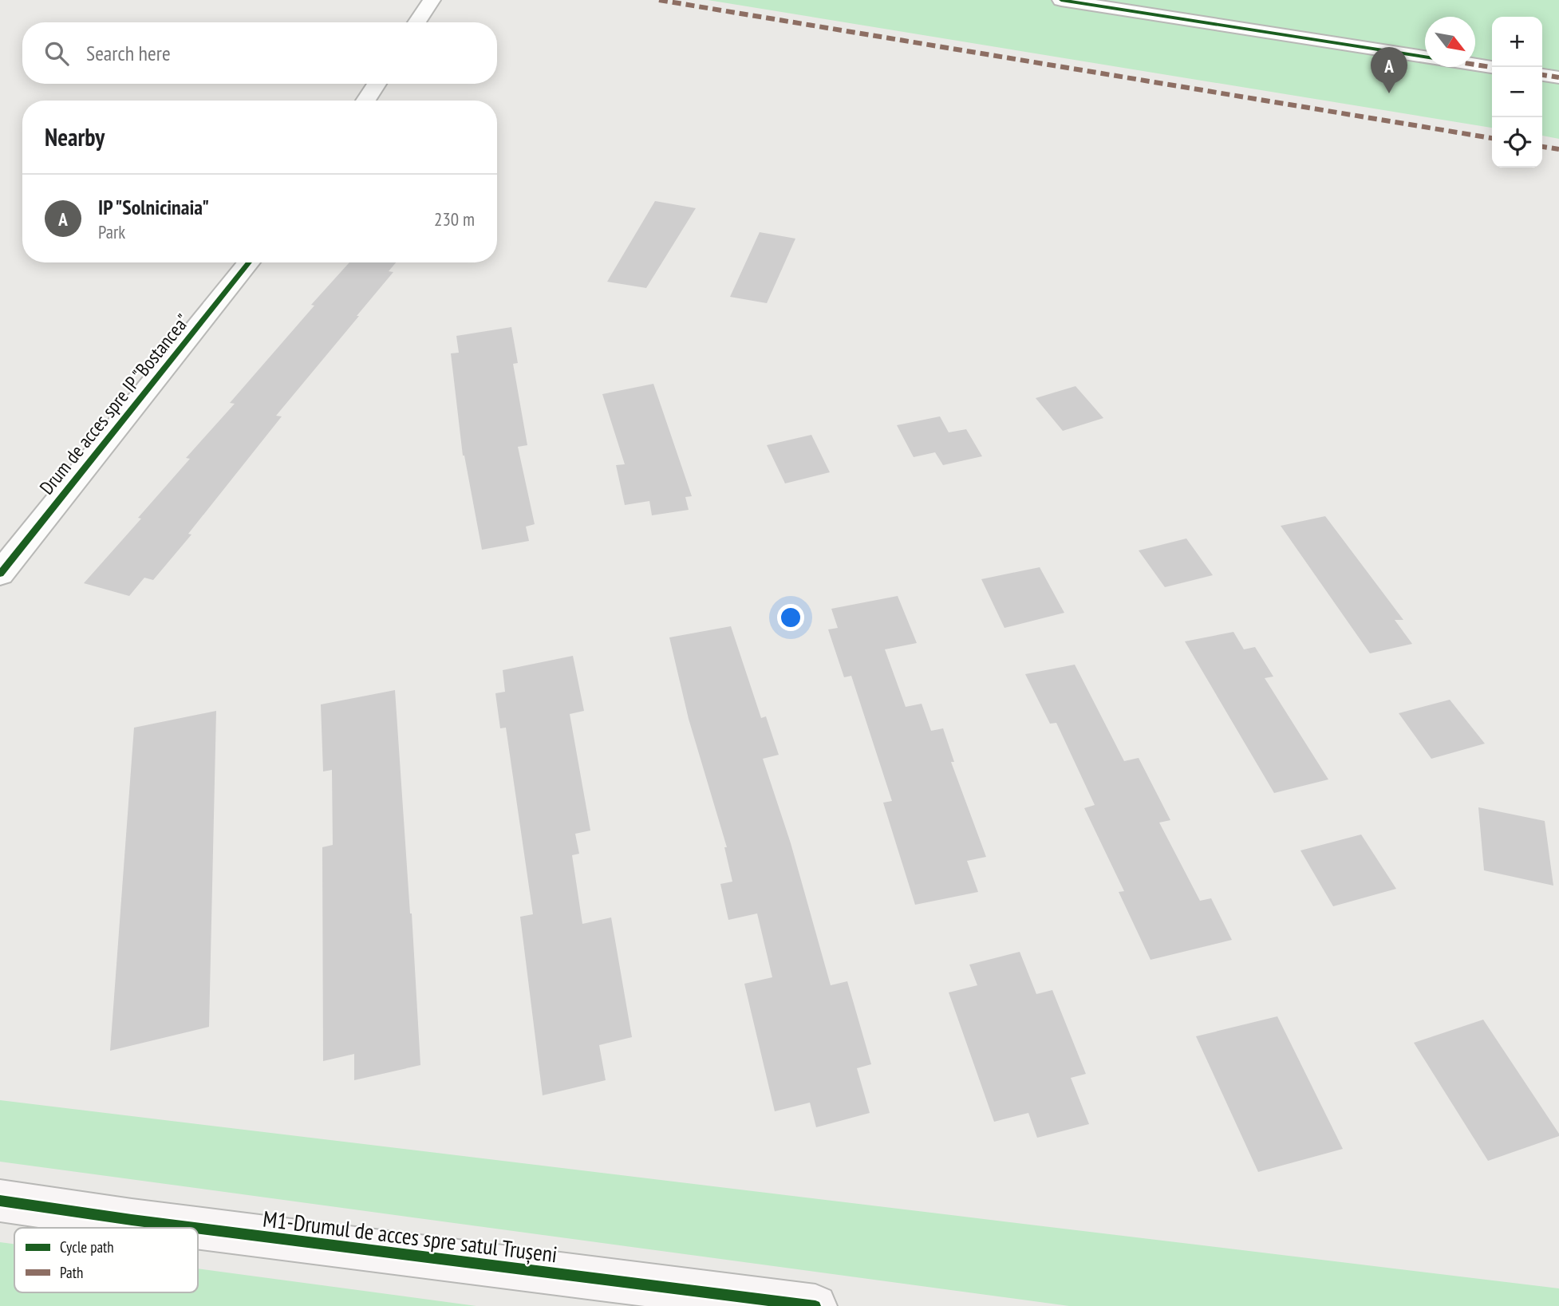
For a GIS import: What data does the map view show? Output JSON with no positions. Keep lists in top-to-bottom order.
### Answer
{
  "streets": {
    "street": ["Drum de acces spre IP \"Bostancea\"", "M1-Drumul de acces spre satul Trușeni"]
  },
  "legend": ["Cycle path", "Path"],
  "north": "bottom right",
  "page": {
    "map_buttons": ["+", "−"],
    "search": "Search here",
    "pins": "A",
    "heading": "Nearby",
    "list": [
      {
        "mark": "A",
        "name": "IP \"Solnicinaia\"",
        "note": "Park",
        "value": "230 m"
      }
    ]
  }
}
